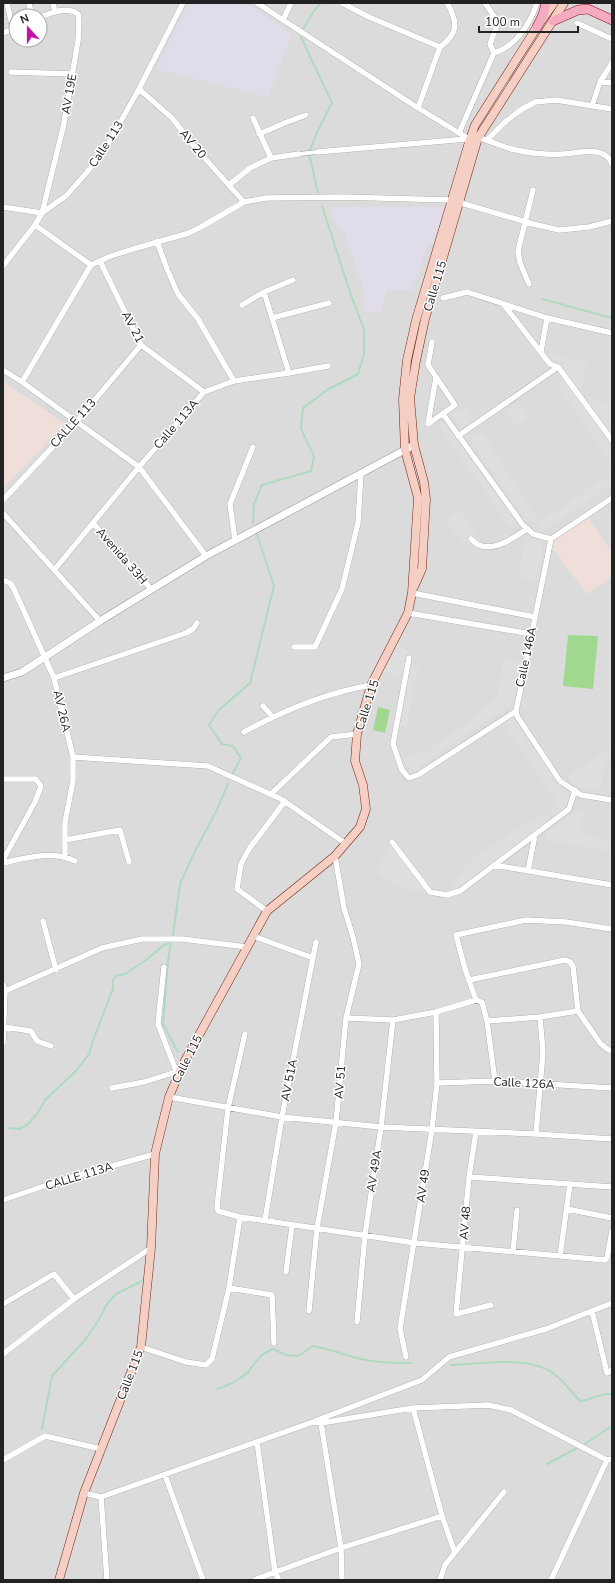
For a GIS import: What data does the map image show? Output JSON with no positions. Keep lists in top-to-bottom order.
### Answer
{
  "streets": {
    "main road": ["Calle 115"],
    "street": [
      "AV 19E",
      "Calle 113",
      "AV 20",
      "AV 21",
      "CALLE 113",
      "Calle 113A",
      "Avenida 33H",
      "Calle 146A",
      "AV 26A",
      "AV 51A",
      "AV 51",
      "Calle 126A",
      "AV 49A",
      "CALLE 113A",
      "AV 49",
      "AV 48"
    ]
  },
  "crossings": [
    ["AV 19E", "Calle 113"],
    ["Calle 113", "AV 20"],
    ["Calle 115", "AV 51"],
    ["Calle 115", "CALLE 113A"],
    ["AV 21", "CALLE 113"],
    ["AV 21", "Calle 113A"],
    ["Calle 113A", "Avenida 33H"],
    ["Calle 126A", "AV 49"]
  ],
  "scale_bar": "100 m",
  "north": "top"
}
